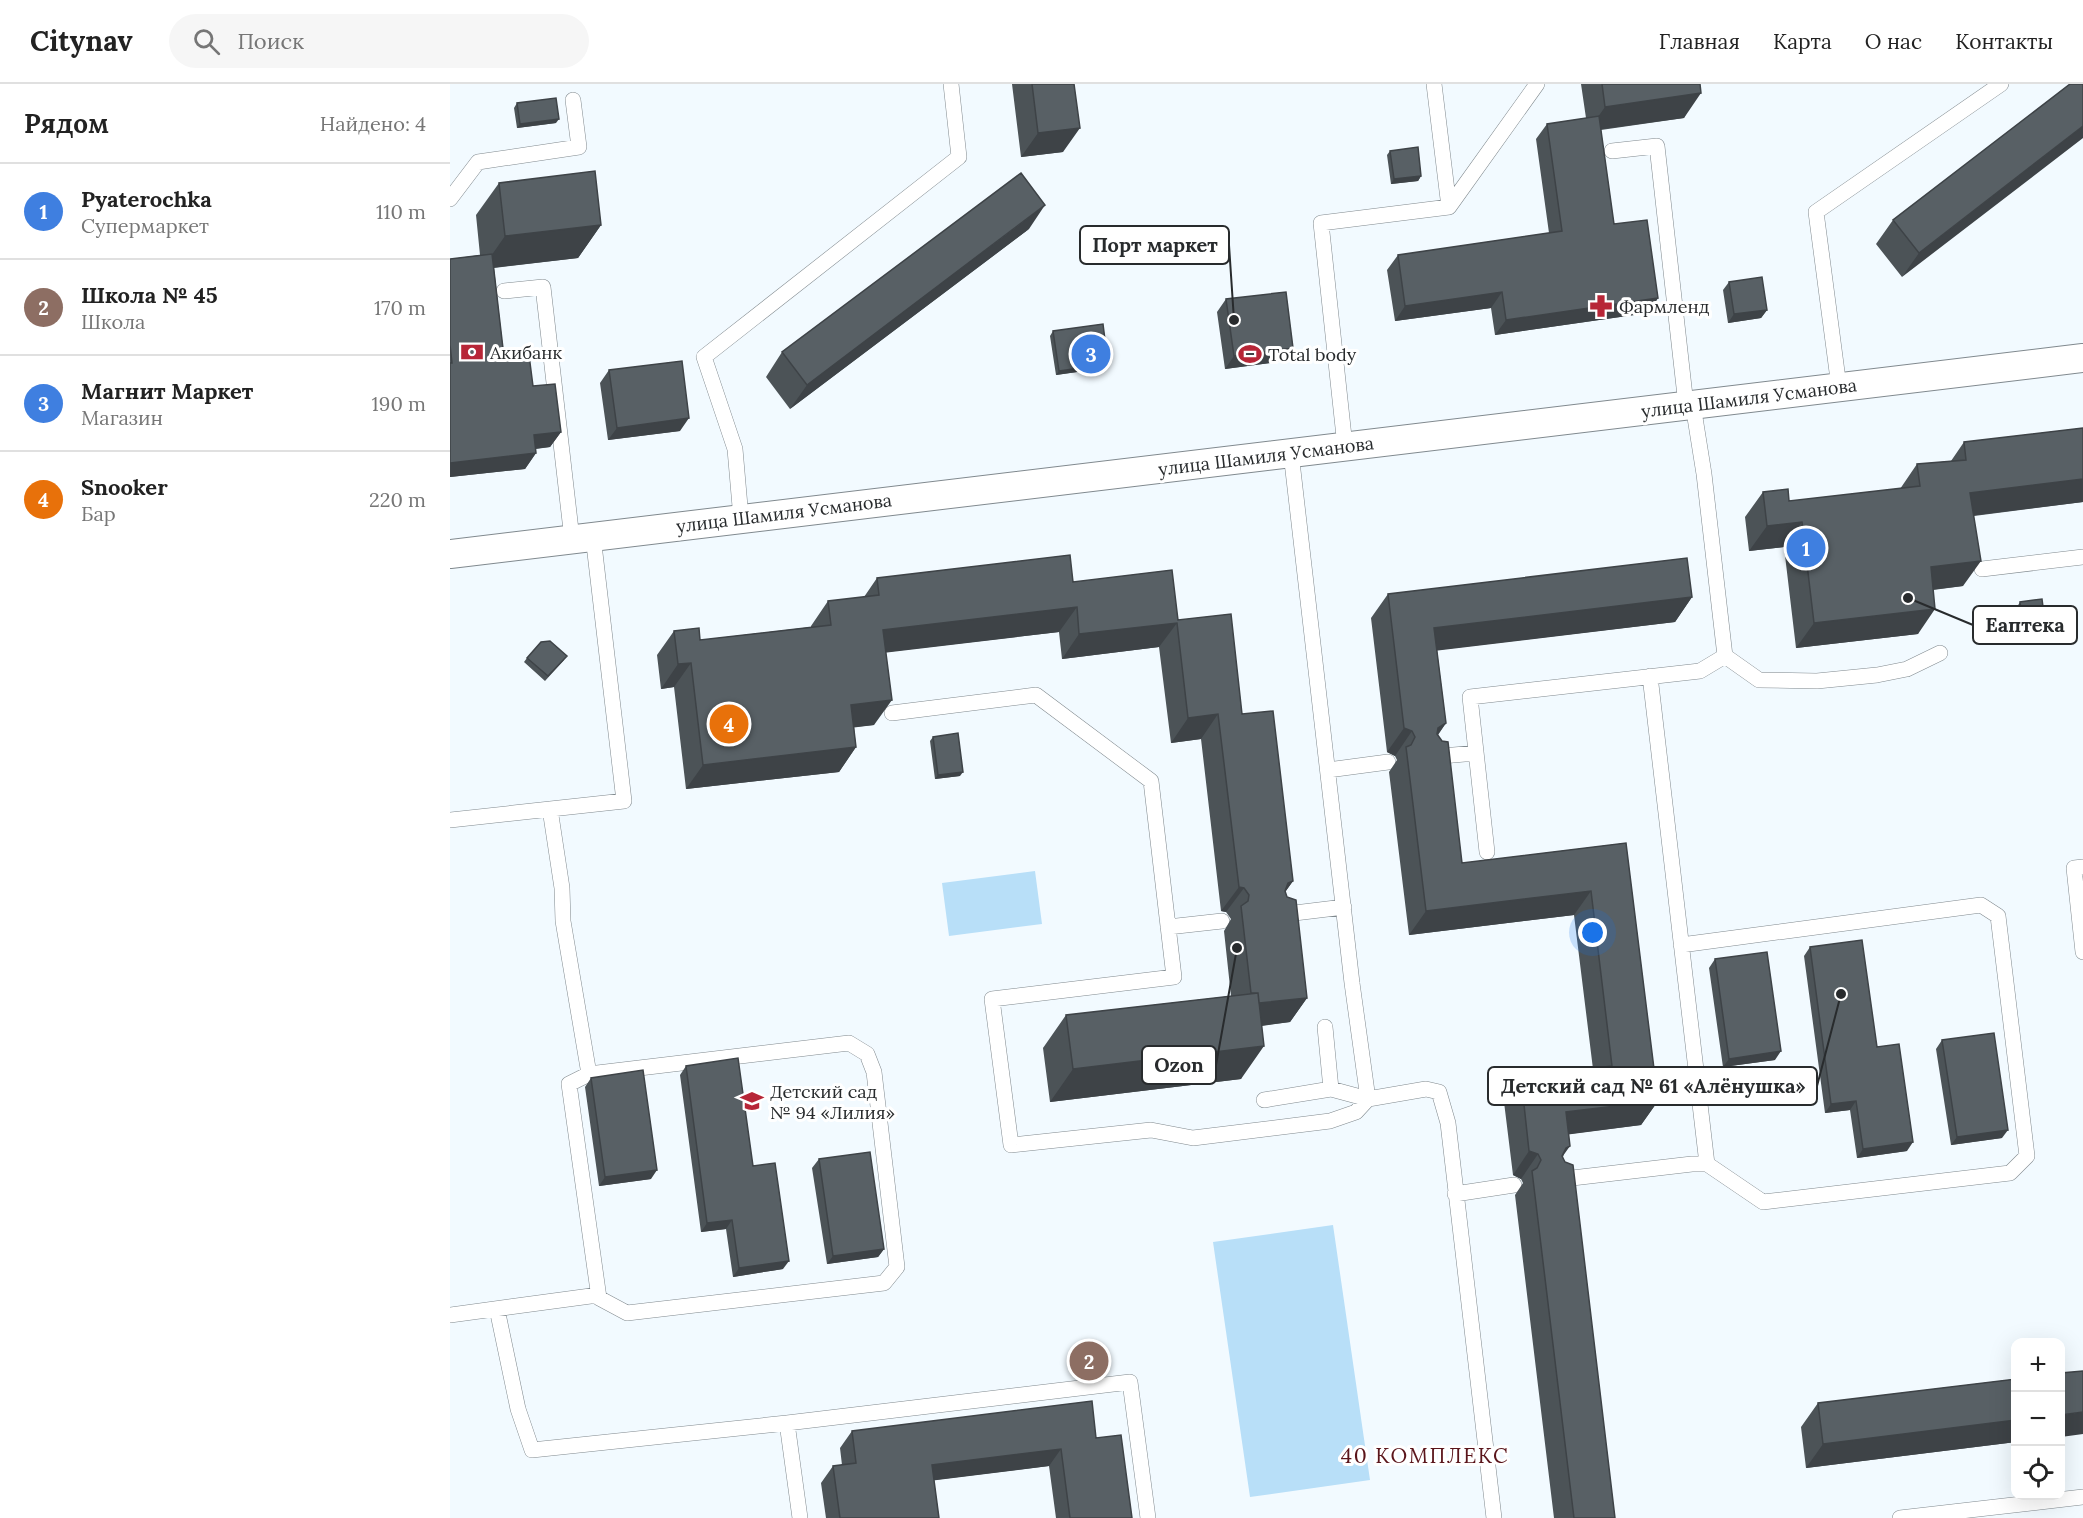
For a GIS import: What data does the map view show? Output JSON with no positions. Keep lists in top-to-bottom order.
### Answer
{
  "streets": {
    "street": ["улица Шамиля Усманова"]
  },
  "districts": ["40 КОМПЛЕКС"],
  "places": {
    "pharmacy": ["Фармленд"],
    "other": [
      "Порт маркет",
      "Еаптека",
      "Ozon",
      "Детский сад № 61 «Алёнушка»"
    ],
    "bank": ["Акибанк"],
    "sports": ["Total body"],
    "school or university": ["Детский сад № 94 «Лилия»"]
  },
  "page": {
    "header": "Citynav",
    "search": "Поиск",
    "nav": [
      "Главная",
      "Карта",
      "О нас",
      "Контакты"
    ],
    "heading": ["Рядом", "Найдено: 4"],
    "list": [
      {
        "mark": "1",
        "name": "Pyaterochka",
        "note": "Супермаркет",
        "value": "110 m"
      },
      {
        "mark": "2",
        "name": "Школа № 45",
        "note": "Школа",
        "value": "170 m"
      },
      {
        "mark": "3",
        "name": "Магнит Маркет",
        "note": "Магазин",
        "value": "190 m"
      },
      {
        "mark": "4",
        "name": "Snooker",
        "note": "Бар",
        "value": "220 m"
      }
    ],
    "pins": [
      "3",
      "1",
      "4",
      "2"
    ],
    "map_buttons": ["+", "−"]
  }
}
